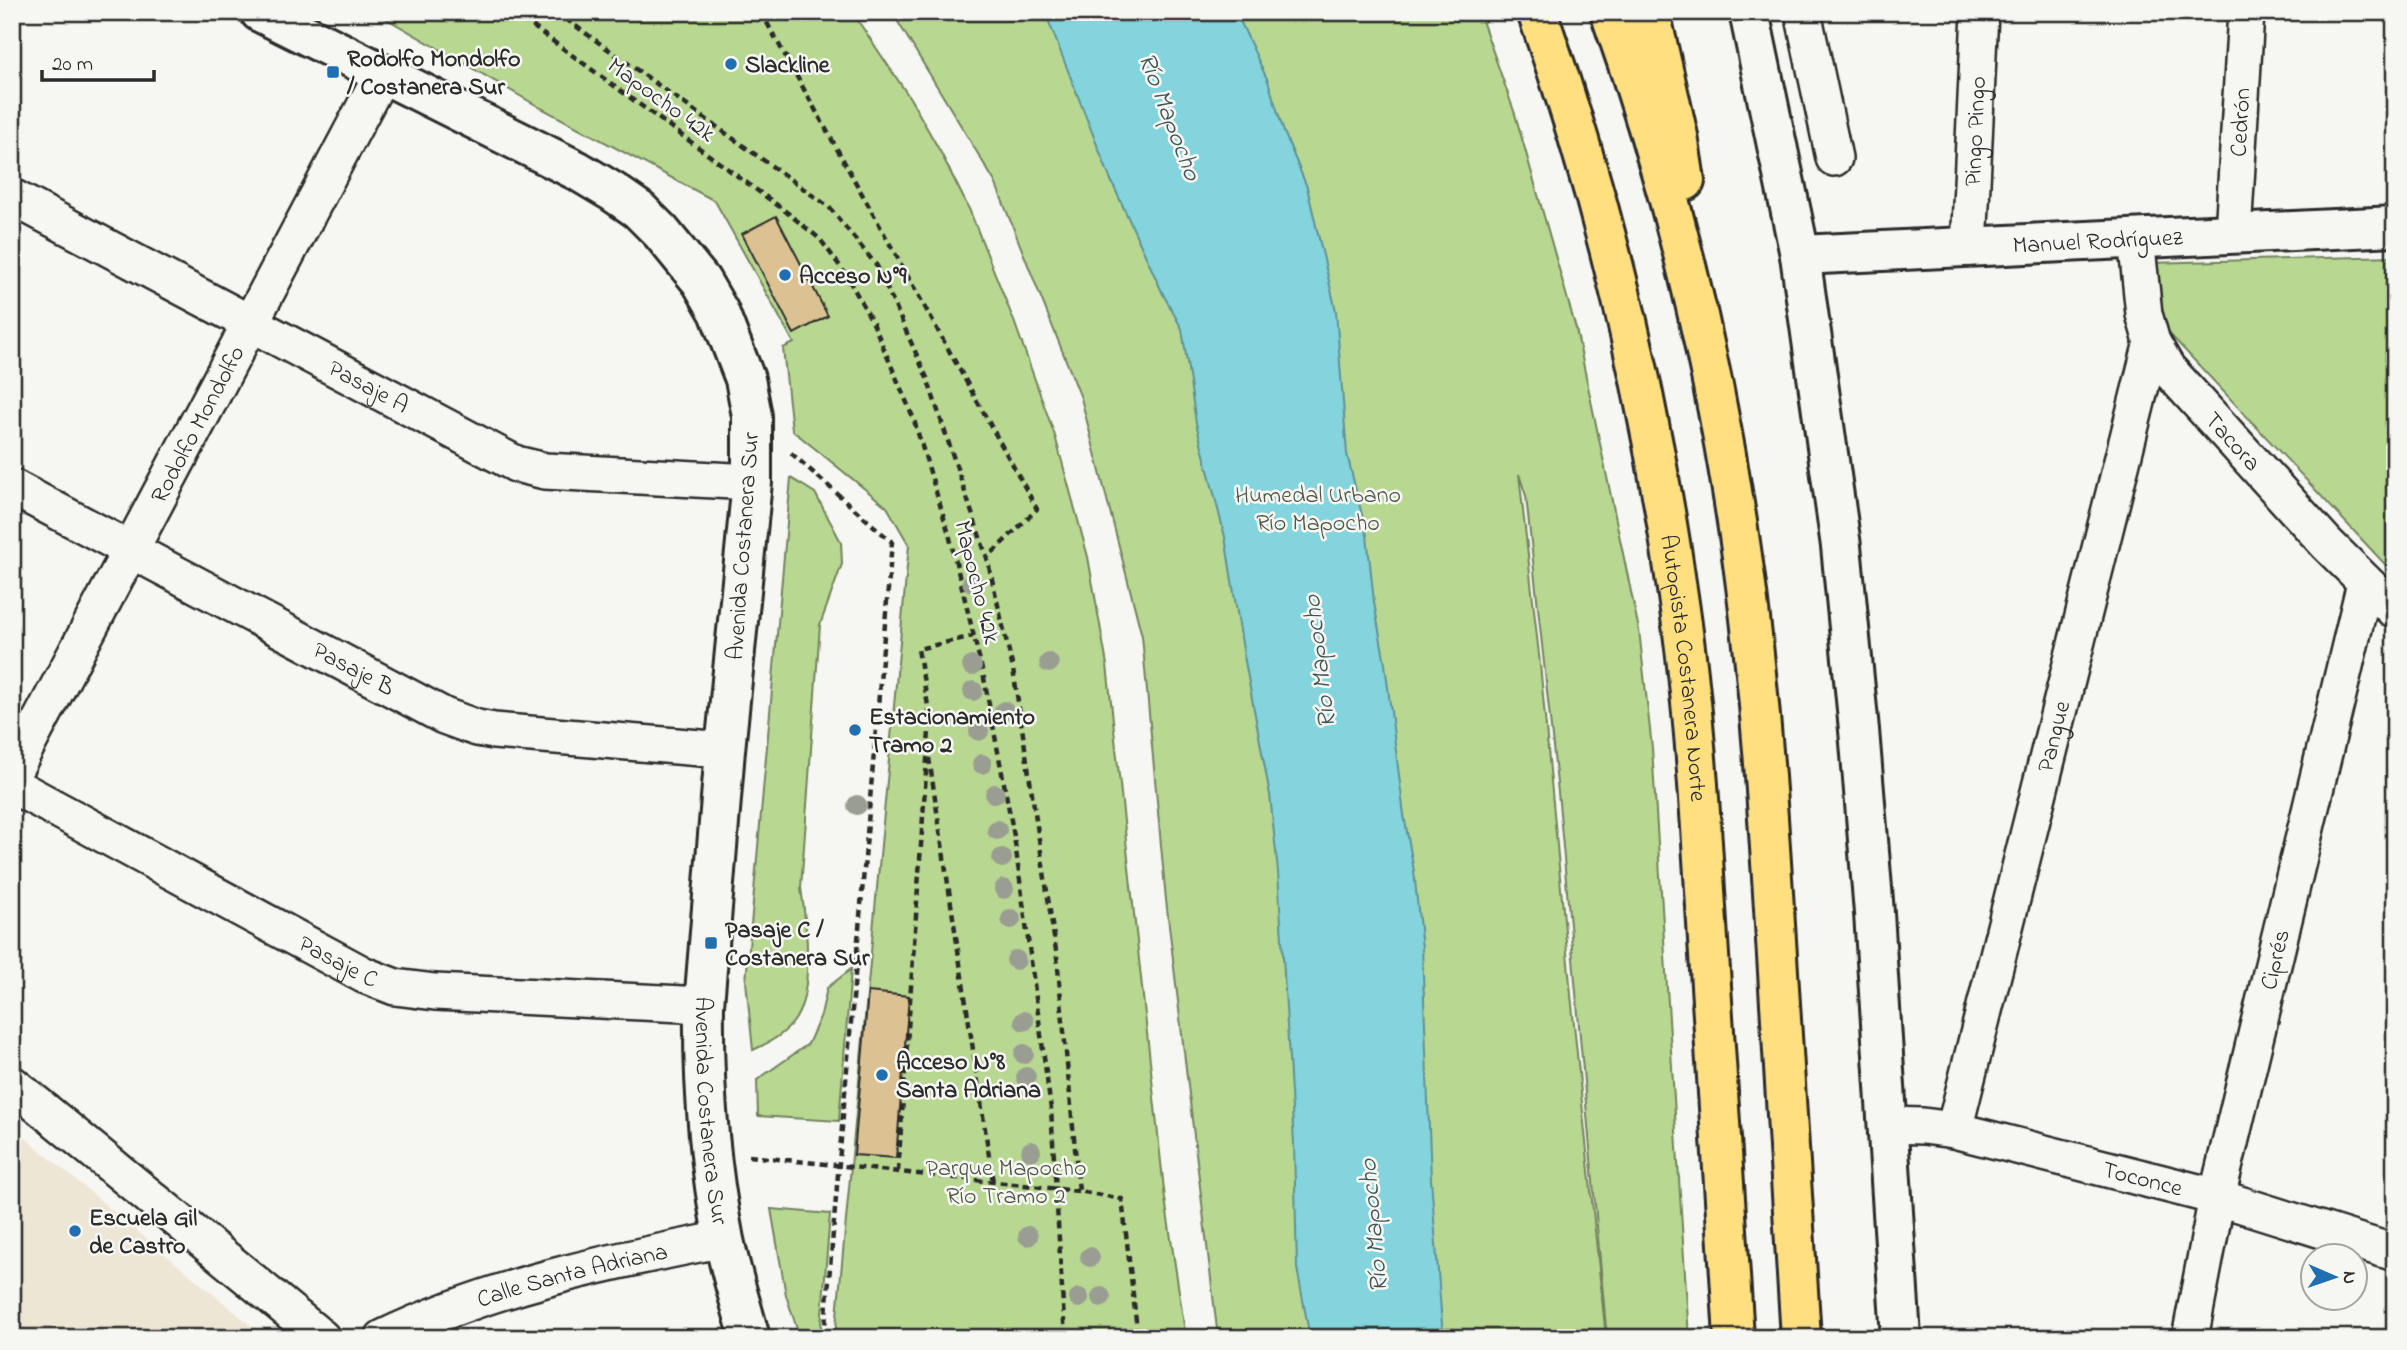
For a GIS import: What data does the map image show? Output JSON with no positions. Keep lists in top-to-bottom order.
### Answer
{
  "streets": {
    "highway": ["Autopista Costanera Norte"],
    "street": [
      "Cedrón",
      "Pingo Pingo",
      "Manuel Rodríguez",
      "Pasaje A",
      "Rodolfo Mondolfo",
      "Tacora",
      "Avenida Costanera Sur",
      "Pasaje B",
      "Pangue",
      "Ciprés",
      "Pasaje C",
      "Toconce",
      "Calle Santa Adriana"
    ],
    "path": ["Mapocho 42k"]
  },
  "crossings": [
    ["Cedrón", "Manuel Rodríguez"],
    ["Pingo Pingo", "Manuel Rodríguez"],
    ["Manuel Rodríguez", "Tacora"],
    ["Pasaje A", "Rodolfo Mondolfo"],
    ["Pasaje A", "Avenida Costanera Sur"],
    ["Rodolfo Mondolfo", "Avenida Costanera Sur"],
    ["Rodolfo Mondolfo", "Pasaje B"],
    ["Tacora", "Pangue"],
    ["Tacora", "Ciprés"],
    ["Avenida Costanera Sur", "Pasaje B"],
    ["Avenida Costanera Sur", "Pasaje C"],
    ["Avenida Costanera Sur", "Calle Santa Adriana"],
    ["Pangue", "Toconce"],
    ["Ciprés", "Toconce"]
  ],
  "water": ["Río Mapocho"],
  "parks": ["Humedal Urbano Río Mapocho", "Parque Mapocho Río Tramo 2"],
  "places": {
    "other": [
      "Slackline",
      "Acceso N°9",
      "Estacionamiento Tramo 2",
      "Acceso N°8 Santa Adriana",
      "Escuela Gil de Castro"
    ],
    "transit": ["Rodolfo Mondolfo / Costanera Sur", "Pasaje C / Costanera Sur"]
  },
  "scale_bar": "20 m",
  "north": "right"
}
